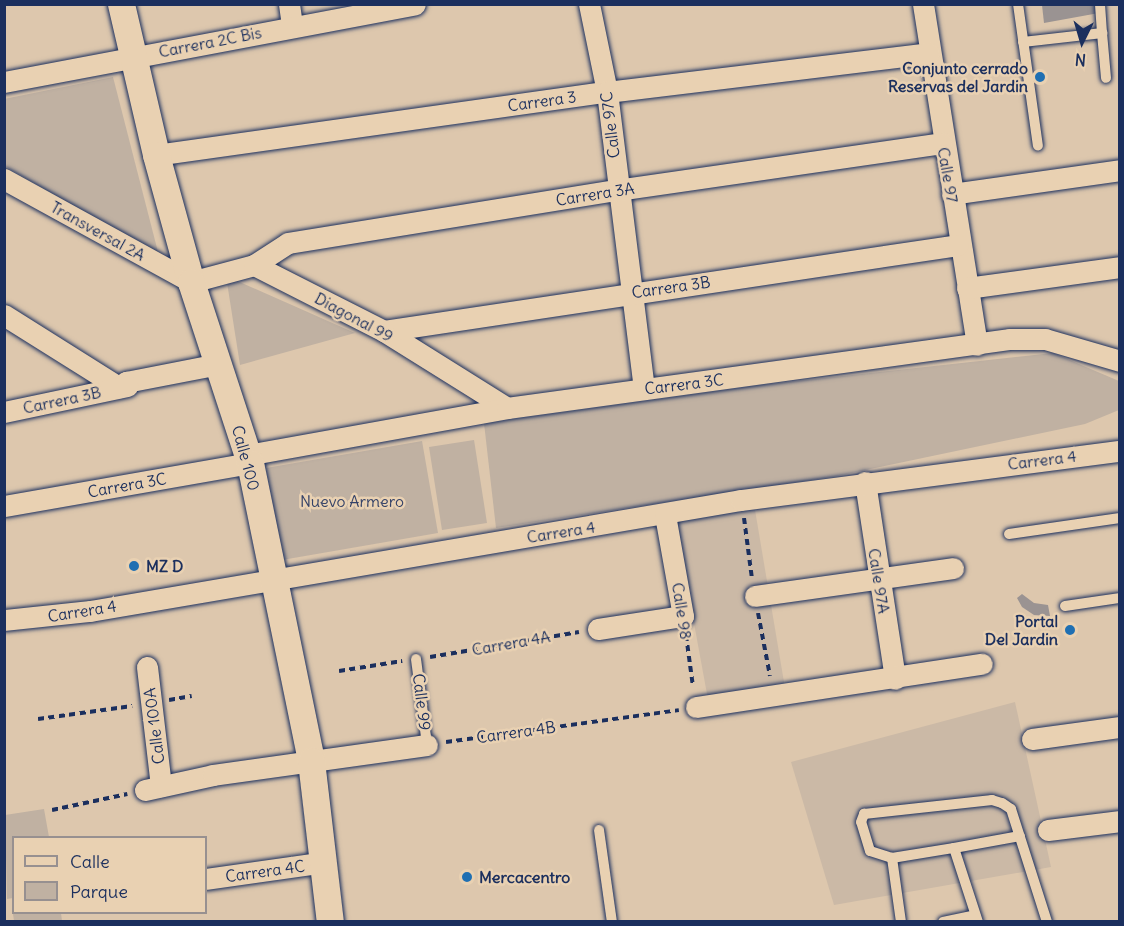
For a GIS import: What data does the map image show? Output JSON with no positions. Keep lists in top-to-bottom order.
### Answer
{
  "streets": {
    "street": [
      "Carrera 2C Bis",
      "Carrera 3",
      "Calle 97C",
      "Calle 97",
      "Carrera 3A",
      "Transversal 2A",
      "Carrera 3B",
      "Diagonal 99",
      "Carrera 3C",
      "Calle 100",
      "Carrera 4",
      "Calle 97A",
      "Calle 98",
      "Calle 100A",
      "Carrera 4C"
    ],
    "lane": ["Calle 99"],
    "path": ["Carrera 4A", "Carrera 4B"]
  },
  "crossings": [
    ["Carrera 2C Bis", "Calle 100"],
    ["Carrera 3", "Calle 97C"],
    ["Carrera 3", "Calle 97"],
    ["Carrera 3", "Calle 100"],
    ["Calle 97C", "Carrera 3A"],
    ["Calle 97C", "Carrera 3B"],
    ["Calle 97C", "Carrera 3C"],
    ["Calle 97", "Carrera 3A"],
    ["Calle 97", "Carrera 3B"],
    ["Calle 97", "Carrera 3C"],
    ["Carrera 3A", "Diagonal 99"],
    ["Transversal 2A", "Calle 100"],
    ["Carrera 3B", "Diagonal 99"],
    ["Carrera 3B", "Calle 100"],
    ["Diagonal 99", "Carrera 3C"],
    ["Carrera 3C", "Calle 100"],
    ["Calle 100", "Carrera 4"],
    ["Calle 100", "Carrera 4C"],
    ["Carrera 4", "Calle 97A"],
    ["Carrera 4", "Calle 98"],
    ["Calle 98", "Carrera 4B"],
    ["Carrera 4A", "Calle 99"],
    ["Calle 99", "Carrera 4B"]
  ],
  "parks": ["Nuevo Armero"],
  "places": [
    "Conjunto cerrado Reservas del Jardin",
    "MZ D",
    "Portal Del Jardin",
    "Mercacentro"
  ],
  "legend": ["Calle", "Parque"],
  "north": "bottom"
}
